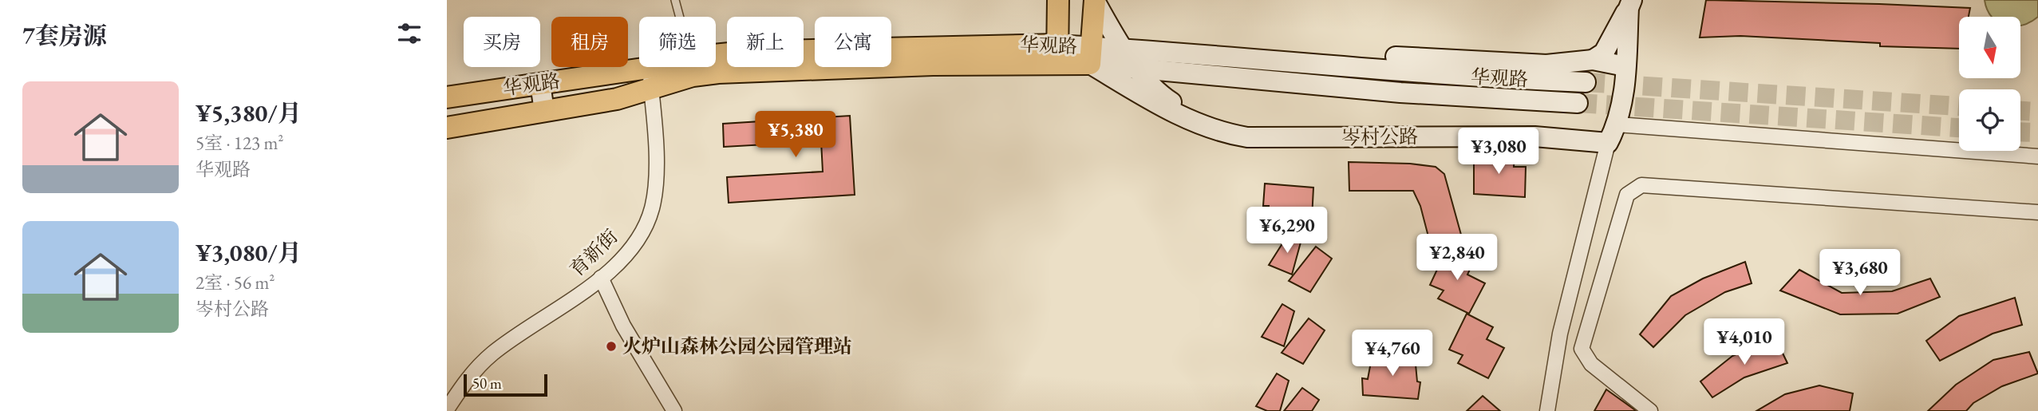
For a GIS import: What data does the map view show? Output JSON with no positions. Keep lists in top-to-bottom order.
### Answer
{
  "streets": {
    "main road": ["华观路"],
    "street": ["岑村公路", "育新街"]
  },
  "crossings": [
    ["华观路", "岑村公路"],
    ["华观路", "育新街"]
  ],
  "places": ["火炉山森林公园公园管理站"],
  "scale_bar": "50 m",
  "north": "bottom",
  "page": {
    "heading": "7套房源",
    "chip": [
      "买房",
      "租房",
      "筛选",
      "新上",
      "公寓"
    ],
    "list": [
      {
        "name": "¥5,380/月",
        "note": "5室 · 123 m² · 华观路"
      },
      {
        "name": "¥3,080/月",
        "note": "2室 · 56 m² · 岑村公路"
      }
    ],
    "price": [
      "¥5,380",
      "¥3,080",
      "¥6,290",
      "¥2,840",
      "¥3,680",
      "¥4,010",
      "¥4,760"
    ],
    "scale": "50 m"
  }
}
